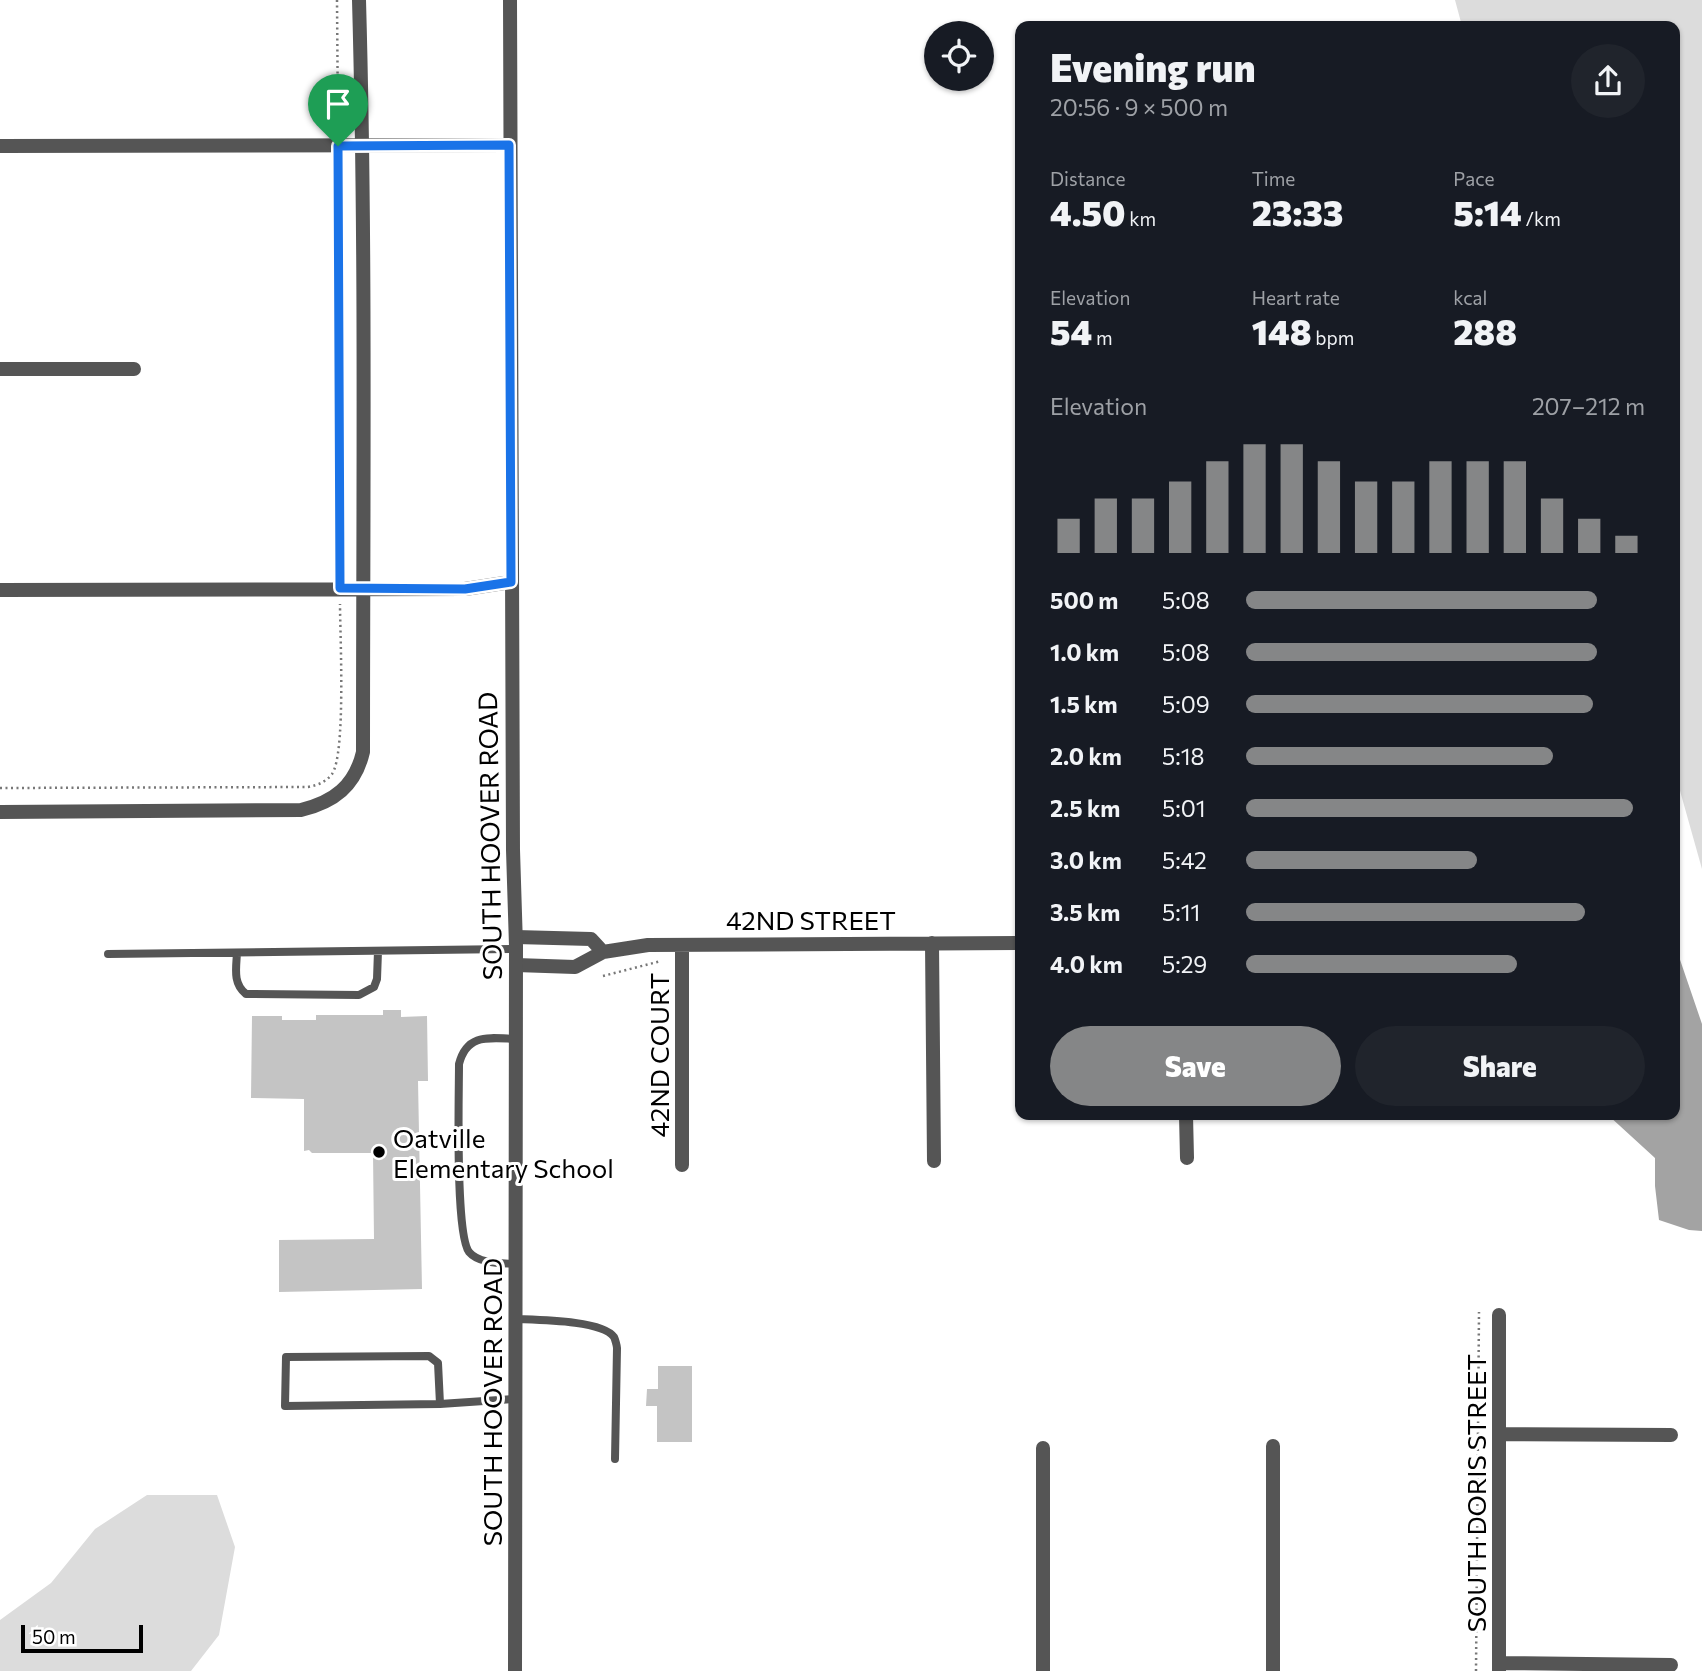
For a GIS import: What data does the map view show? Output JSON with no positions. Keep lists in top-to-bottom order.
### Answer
{
  "streets": {
    "street": [
      "SOUTH HOOVER ROAD",
      "42ND STREET",
      "42ND COURT",
      "SOUTH DORIS STREET"
    ]
  },
  "crossings": [
    ["SOUTH HOOVER ROAD", "42ND STREET"],
    ["42ND STREET", "42ND COURT"]
  ],
  "places": ["Oatville Elementary School"],
  "scale_bar": "50 m",
  "page": {
    "heading": ["Evening run", "20:56 · 9 × 500 m"],
    "stats": [
      ["Distance", "4.50 km"],
      ["Time", "23:33"],
      ["Pace", "5:14 /km"],
      ["Elevation", "54 m"],
      ["Heart rate", "148 bpm"],
      ["kcal", "288"]
    ],
    "chart": ["Elevation", "207–212 m"],
    "list": [
      {
        "name": "500 m",
        "note": "5:08"
      },
      {
        "name": "1.0 km",
        "note": "5:08"
      },
      {
        "name": "1.5 km",
        "note": "5:09"
      },
      {
        "name": "2.0 km",
        "note": "5:18"
      },
      {
        "name": "2.5 km",
        "note": "5:01"
      },
      {
        "name": "3.0 km",
        "note": "5:42"
      },
      {
        "name": "3.5 km",
        "note": "5:11"
      },
      {
        "name": "4.0 km",
        "note": "5:29"
      }
    ],
    "buttons": ["Save", "Share"],
    "scale": "50 m"
  }
}
